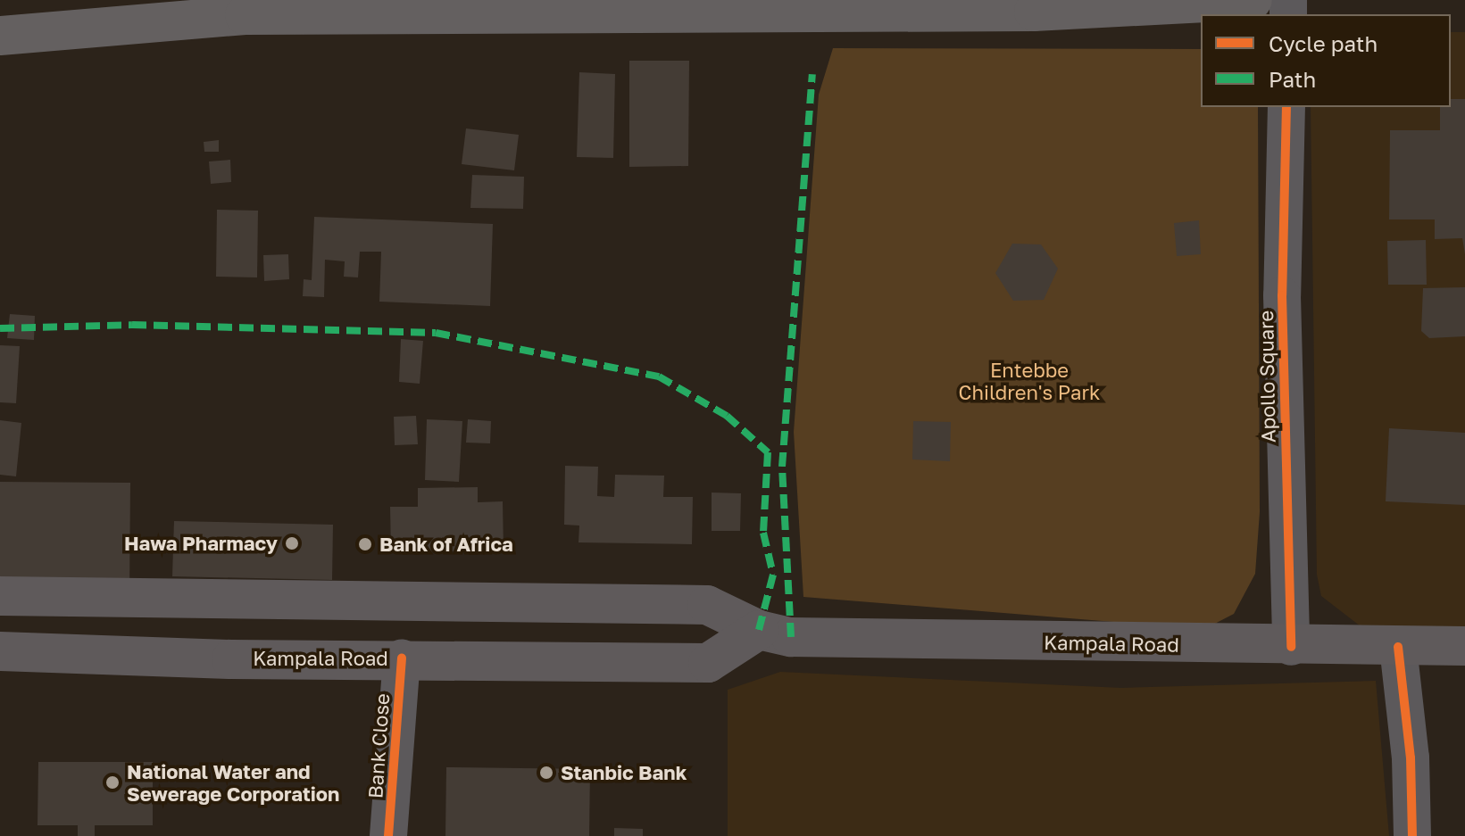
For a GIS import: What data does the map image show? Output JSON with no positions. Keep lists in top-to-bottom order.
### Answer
{
  "streets": {
    "main road": ["Kampala Road"],
    "street": ["Apollo Square", "Bank Close"]
  },
  "crossings": [
    ["Apollo Square", "Kampala Road"],
    ["Kampala Road", "Bank Close"]
  ],
  "parks": ["Entebbe Children's Park"],
  "places": [
    "Hawa Pharmacy",
    "Bank of Africa",
    "Stanbic Bank",
    "National Water and Sewerage Corporation"
  ],
  "legend": ["Cycle path", "Path"]
}
